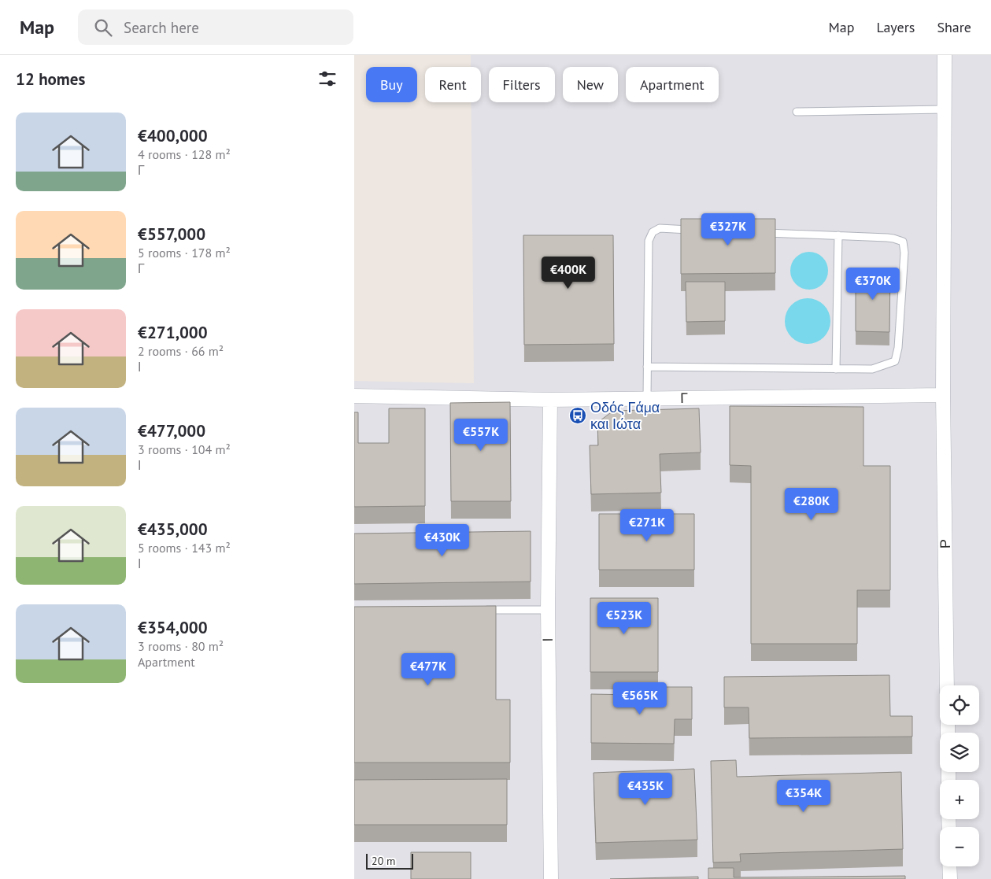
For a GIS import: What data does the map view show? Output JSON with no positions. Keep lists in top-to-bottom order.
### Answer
{
  "streets": {
    "street": ["Γ", "Ρ", "Ι"]
  },
  "crossings": [
    ["Γ", "Ρ"],
    ["Γ", "Ι"]
  ],
  "places": {
    "bus stop": ["Οδός Γάμα και Ιώτα"]
  },
  "scale_bar": "20 m",
  "page": {
    "header": "Map",
    "search": "Search here",
    "nav": ["Map", "Layers", "Share"],
    "heading": "12 homes",
    "chip": [
      "Buy",
      "Rent",
      "Filters",
      "New",
      "Apartment"
    ],
    "list": [
      {
        "name": "€400,000",
        "note": "4 rooms · 128 m² · Γ"
      },
      {
        "name": "€557,000",
        "note": "5 rooms · 178 m² · Γ"
      },
      {
        "name": "€271,000",
        "note": "2 rooms · 66 m² · Ι"
      },
      {
        "name": "€477,000",
        "note": "3 rooms · 104 m² · Ι"
      },
      {
        "name": "€435,000",
        "note": "5 rooms · 143 m² · Ι"
      },
      {
        "name": "€354,000",
        "note": "3 rooms · 80 m² · Apartment"
      }
    ],
    "price": [
      "€327K",
      "€400K",
      "€370K",
      "€557K",
      "€280K",
      "€271K",
      "€430K",
      "€523K",
      "€477K",
      "€565K",
      "€435K",
      "€354K"
    ],
    "map_buttons": ["+", "−"],
    "scale": "20 m"
  }
}
